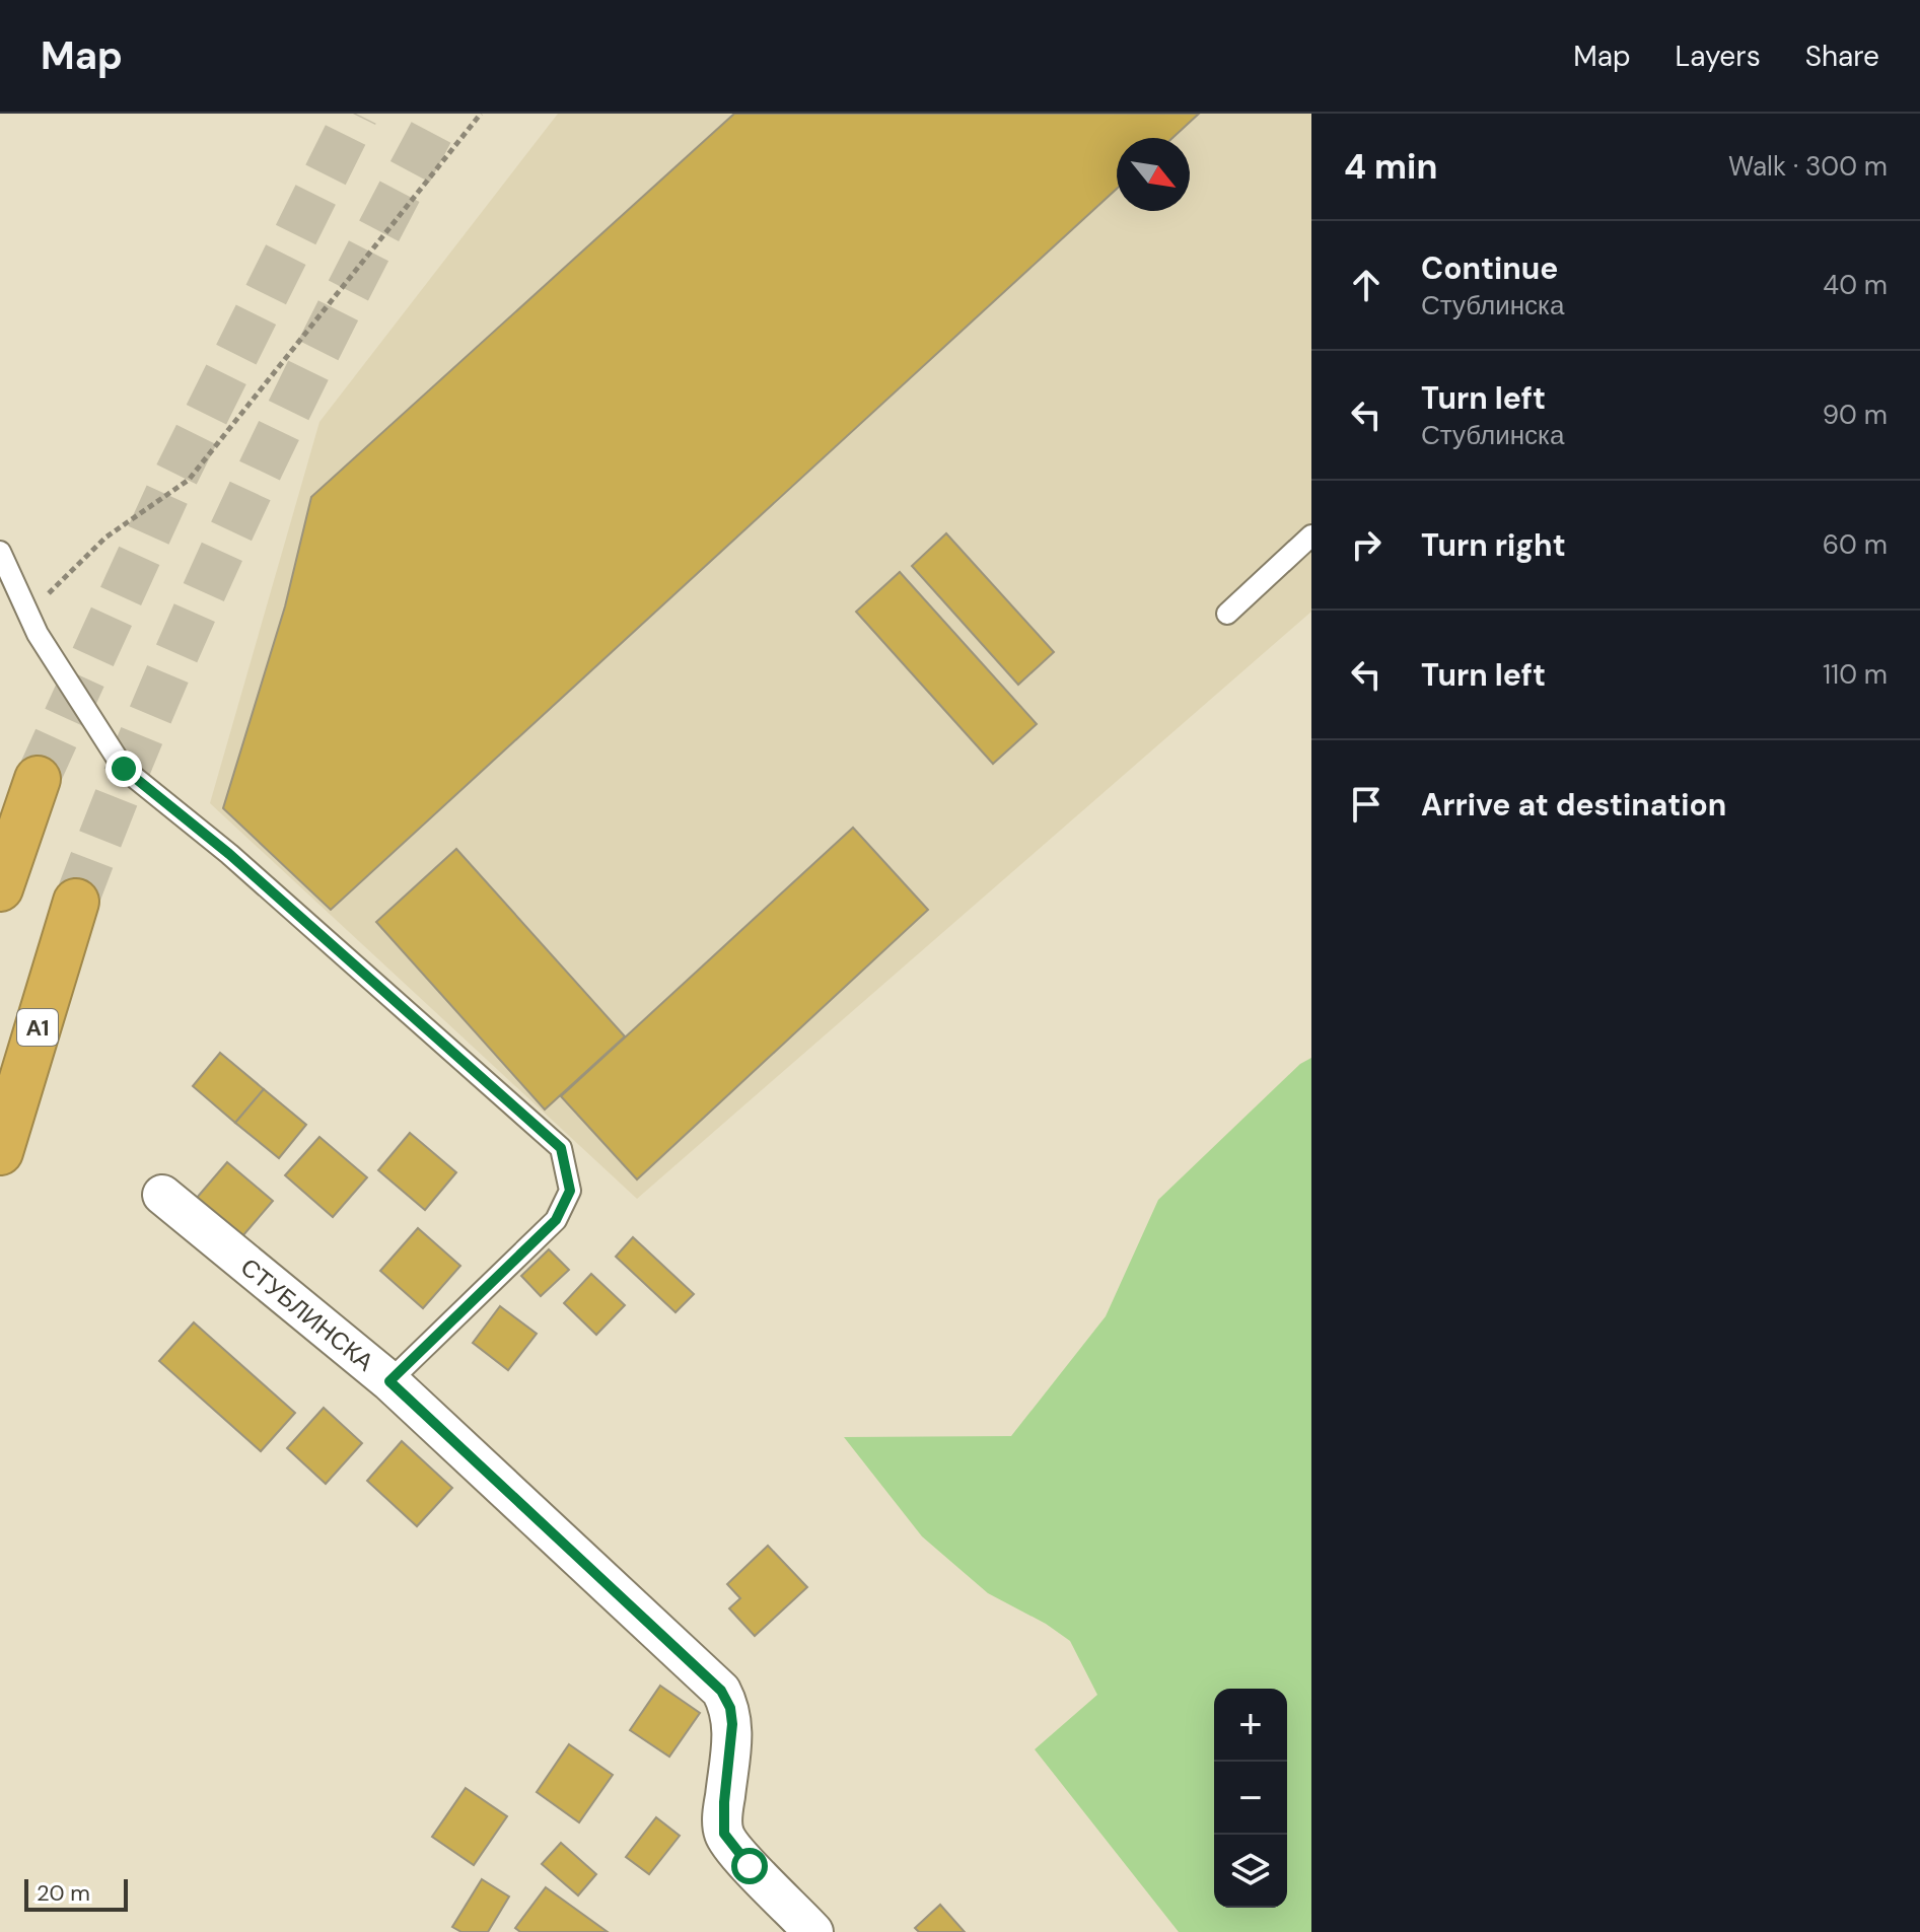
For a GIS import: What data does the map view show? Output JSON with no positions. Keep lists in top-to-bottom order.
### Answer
{
  "streets": {
    "highway": ["A1"],
    "street": ["СТУБЛИНСКА"]
  },
  "scale_bar": "20 m",
  "north": "bottom right",
  "page": {
    "header": "Map",
    "nav": ["Map", "Layers", "Share"],
    "heading": ["4 min", "Walk · 300 m"],
    "list": [
      ["Continue", "Стублинска", "40 m"],
      ["Turn left", "Стублинска", "90 m"],
      ["Turn right", "60 m"],
      ["Turn left", "110 m"],
      "Arrive at destination"
    ],
    "map_buttons": ["+", "−"],
    "scale": "20 m"
  }
}
